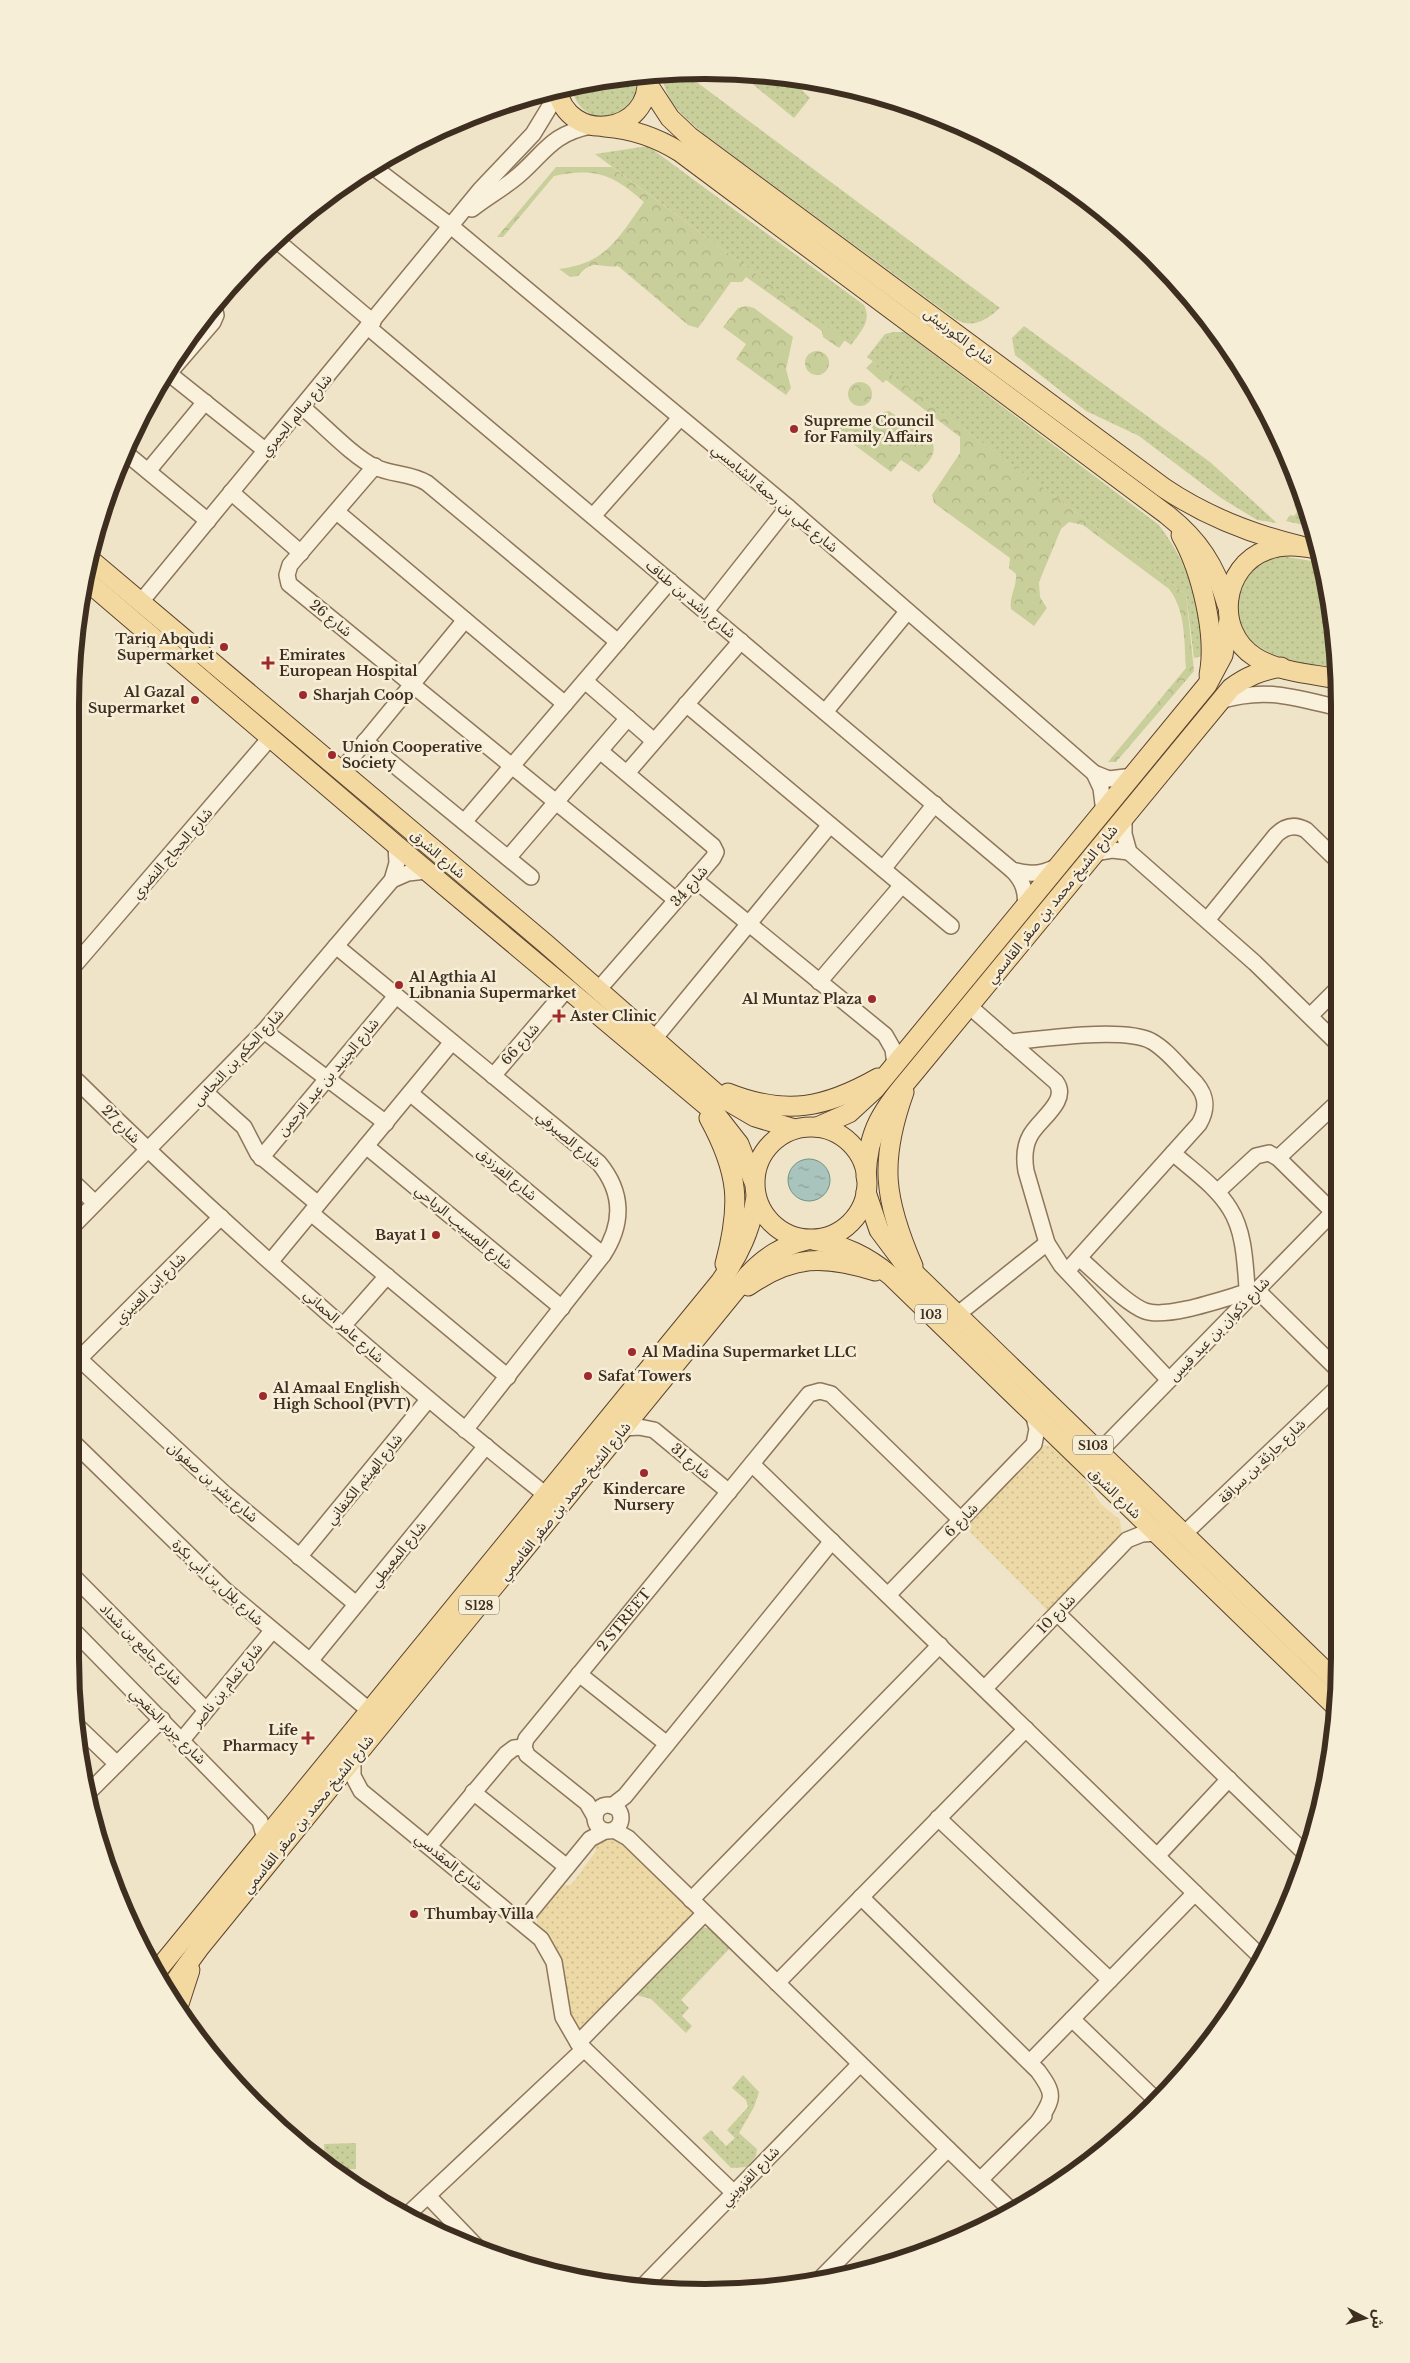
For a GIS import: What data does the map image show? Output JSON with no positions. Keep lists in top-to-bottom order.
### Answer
{
  "streets": {
    "main road": [
      "شارع الكورنيش",
      "شارع الشرق",
      "شارع الشيخ محمد بن صقر القاسمي",
      "103",
      "S103",
      "S128"
    ],
    "street": [
      "شارع سالم الجمري",
      "شارع علي بن رحمة الشامسي",
      "شارع راشد بن طناف",
      "شارع 26",
      "شارع الحجاج النضري",
      "شارع 34",
      "شارع 66",
      "شارع الحكم بن النحاس",
      "شارع الجنيد بن عبد الرحمن",
      "شارع 27",
      "شارع الصيرفي",
      "شارع الفرزدق",
      "شارع المسيب الرياحي",
      "شارع ابن العنيزي",
      "شارع عامر الحماني",
      "شارع ذكوان بن عبد قيس",
      "شارع 31",
      "شارع حارثة بن سراقة",
      "شارع الهيثم الكنفاني",
      "شارع بشر بن صفوان",
      "شارع 6",
      "شارع المعيطي",
      "شارع بلال بن أبي بكرة",
      "شارع 10",
      "2 STREET",
      "شارع جامع بن شداد",
      "شارع تمام بن ناصر",
      "شارع جرير الخفجي",
      "شارع المقدسي",
      "شارع القزويني"
    ]
  },
  "crossings": [
    ["شارع الكورنيش", "شارع سالم الجمري"],
    ["شارع الكورنيش", "شارع الشيخ محمد بن صقر القاسمي"],
    ["شارع سالم الجمري", "شارع علي بن رحمة الشامسي"],
    ["شارع سالم الجمري", "شارع راشد بن طناف"],
    ["شارع سالم الجمري", "شارع الشرق"],
    ["شارع علي بن رحمة الشامسي", "شارع الشيخ محمد بن صقر القاسمي"],
    ["شارع راشد بن طناف", "شارع الشيخ محمد بن صقر القاسمي"],
    ["شارع 26", "شارع 34"],
    ["شارع الحجاج النضري", "شارع الشرق"],
    ["شارع الشرق", "شارع 34"],
    ["شارع الشرق", "شارع الشيخ محمد بن صقر القاسمي"],
    ["شارع الشرق", "شارع 66"],
    ["شارع الشرق", "شارع الحكم بن النحاس"],
    ["شارع الشرق", "شارع ذكوان بن عبد قيس"],
    ["شارع الشرق", "شارع حارثة بن سراقة"],
    ["شارع الشيخ محمد بن صقر القاسمي", "شارع عامر الحماني"],
    ["شارع الشيخ محمد بن صقر القاسمي", "شارع بلال بن أبي بكرة"],
    ["شارع الشيخ محمد بن صقر القاسمي", "شارع جرير الخفجي"],
    ["شارع 66", "شارع الصيرفي"],
    ["شارع الحكم بن النحاس", "شارع 27"],
    ["شارع الحكم بن النحاس", "شارع الصيرفي"],
    ["شارع الحكم بن النحاس", "شارع عامر الحماني"],
    ["شارع الجنيد بن عبد الرحمن", "شارع الصيرفي"],
    ["شارع 27", "شارع عامر الحماني"],
    ["شارع الصيرفي", "شارع الفرزدق"],
    ["شارع الصيرفي", "شارع المسيب الرياحي"],
    ["شارع الصيرفي", "شارع عامر الحماني"],
    ["شارع ابن العنيزي", "شارع عامر الحماني"],
    ["شارع عامر الحماني", "شارع الهيثم الكنفاني"],
    ["شارع عامر الحماني", "شارع المعيطي"],
    ["شارع 31", "2 STREET"],
    ["شارع الهيثم الكنفاني", "شارع بشر بن صفوان"],
    ["شارع بشر بن صفوان", "شارع المعيطي"],
    ["شارع 6", "2 STREET"],
    ["شارع المعيطي", "شارع بلال بن أبي بكرة"],
    ["شارع بلال بن أبي بكرة", "شارع تمام بن ناصر"],
    ["شارع جامع بن شداد", "شارع تمام بن ناصر"],
    ["شارع تمام بن ناصر", "شارع جرير الخفجي"],
    ["شارع المقدسي", "شارع القزويني"]
  ],
  "places": {
    "other": [
      "Supreme Council for Family Affairs",
      "Tariq Abqudi Supermarket",
      "Sharjah Coop",
      "Al Gazal Supermarket",
      "Union Cooperative Society",
      "Al Agthia Al Libnania Supermarket",
      "Al Muntaz Plaza",
      "Bayat 1",
      "Al Madina Supermarket LLC",
      "Safat Towers",
      "Al Amaal English High School (PVT)",
      "Kindercare Nursery",
      "Thumbay Villa"
    ],
    "health": ["Emirates European Hospital", "Aster Clinic", "Life Pharmacy"]
  },
  "north": "right"
}
